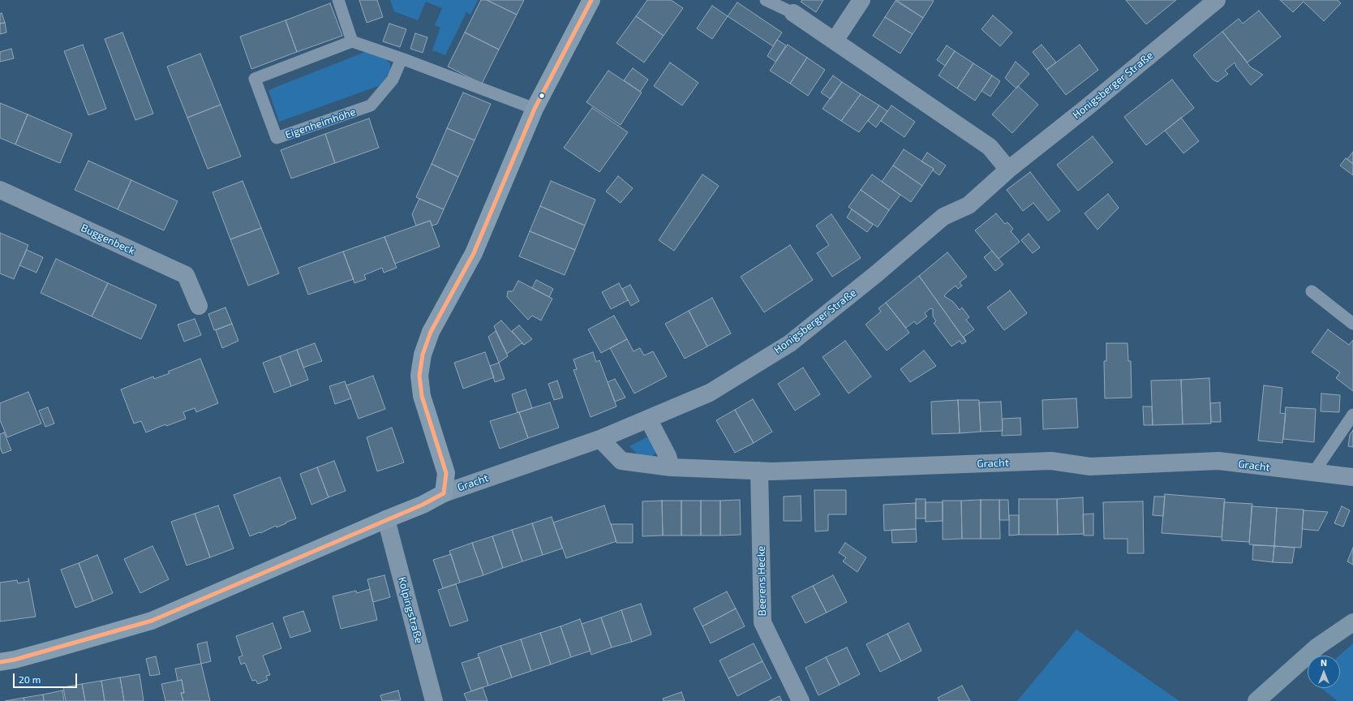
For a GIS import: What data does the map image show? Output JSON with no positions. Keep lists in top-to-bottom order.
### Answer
{
  "streets": {
    "street": [
      "Honigsberger Straße",
      "Buggenbeck",
      "Gracht",
      "Beerens Hecke",
      "Kolpingstraße"
    ],
    "lane": ["Eigenheimhöhe"]
  },
  "crossings": [
    ["Honigsberger Straße", "Gracht"],
    ["Gracht", "Beerens Hecke"],
    ["Gracht", "Kolpingstraße"]
  ],
  "scale_bar": "20 m",
  "north": "top"
}
